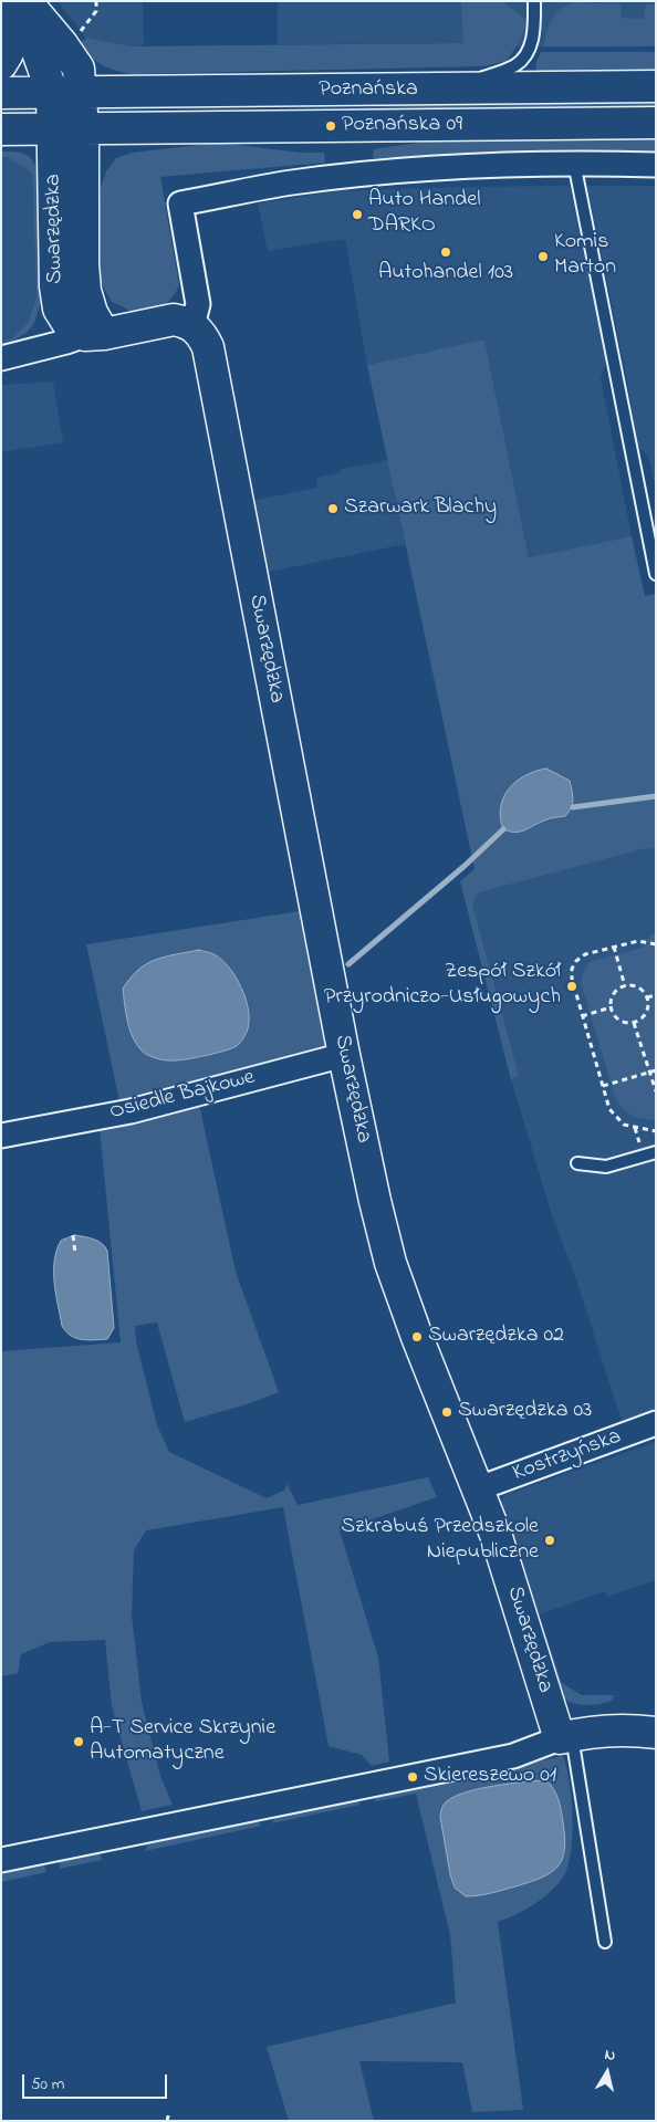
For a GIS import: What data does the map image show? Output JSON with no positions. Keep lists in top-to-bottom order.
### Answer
{
  "streets": {
    "street": [
      "Poznańska",
      "Swarzędzka",
      "Osiedle Bajkowe",
      "Kostrzyńska"
    ]
  },
  "crossings": [
    ["Poznańska", "Swarzędzka"],
    ["Swarzędzka", "Osiedle Bajkowe"],
    ["Swarzędzka", "Kostrzyńska"]
  ],
  "places": [
    "Poznańska 09",
    "Auto Handel DARKO",
    "Autohandel 103",
    "Komis Marton",
    "Szarwark Blachy",
    "Zespół Szkół Przyrodniczo-Usługowych",
    "Swarzędzka 02",
    "Swarzędzka 03",
    "Szkrabuś Przedszkole Niepubliczne",
    "A-T Service Skrzynie Automatyczne",
    "Skiereszewo 01"
  ],
  "scale_bar": "50 m",
  "north": "top"
}
